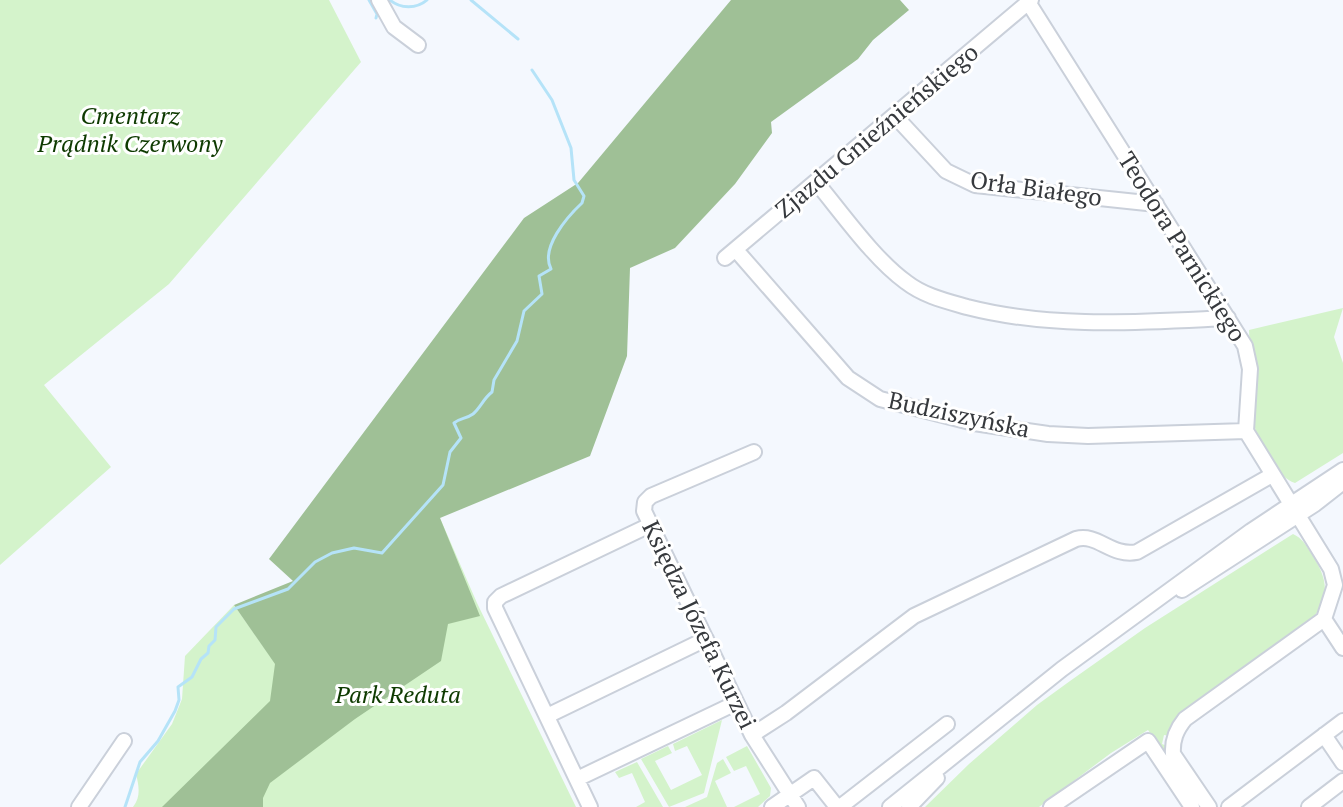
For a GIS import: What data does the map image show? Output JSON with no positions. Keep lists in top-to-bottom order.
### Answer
{
  "streets": {
    "street": [
      "Zjazdu Gnieźnieńskiego",
      "Orła Białego",
      "Teodora Parnickiego",
      "Budziszyńska",
      "Księdza Józefa Kurzei"
    ]
  },
  "crossings": [
    ["Zjazdu Gnieźnieńskiego", "Orła Białego"],
    ["Zjazdu Gnieźnieńskiego", "Teodora Parnickiego"],
    ["Zjazdu Gnieźnieńskiego", "Budziszyńska"],
    ["Orła Białego", "Teodora Parnickiego"],
    ["Teodora Parnickiego", "Budziszyńska"]
  ],
  "parks": ["Cmentarz Prądnik Czerwony", "Park Reduta"]
}
